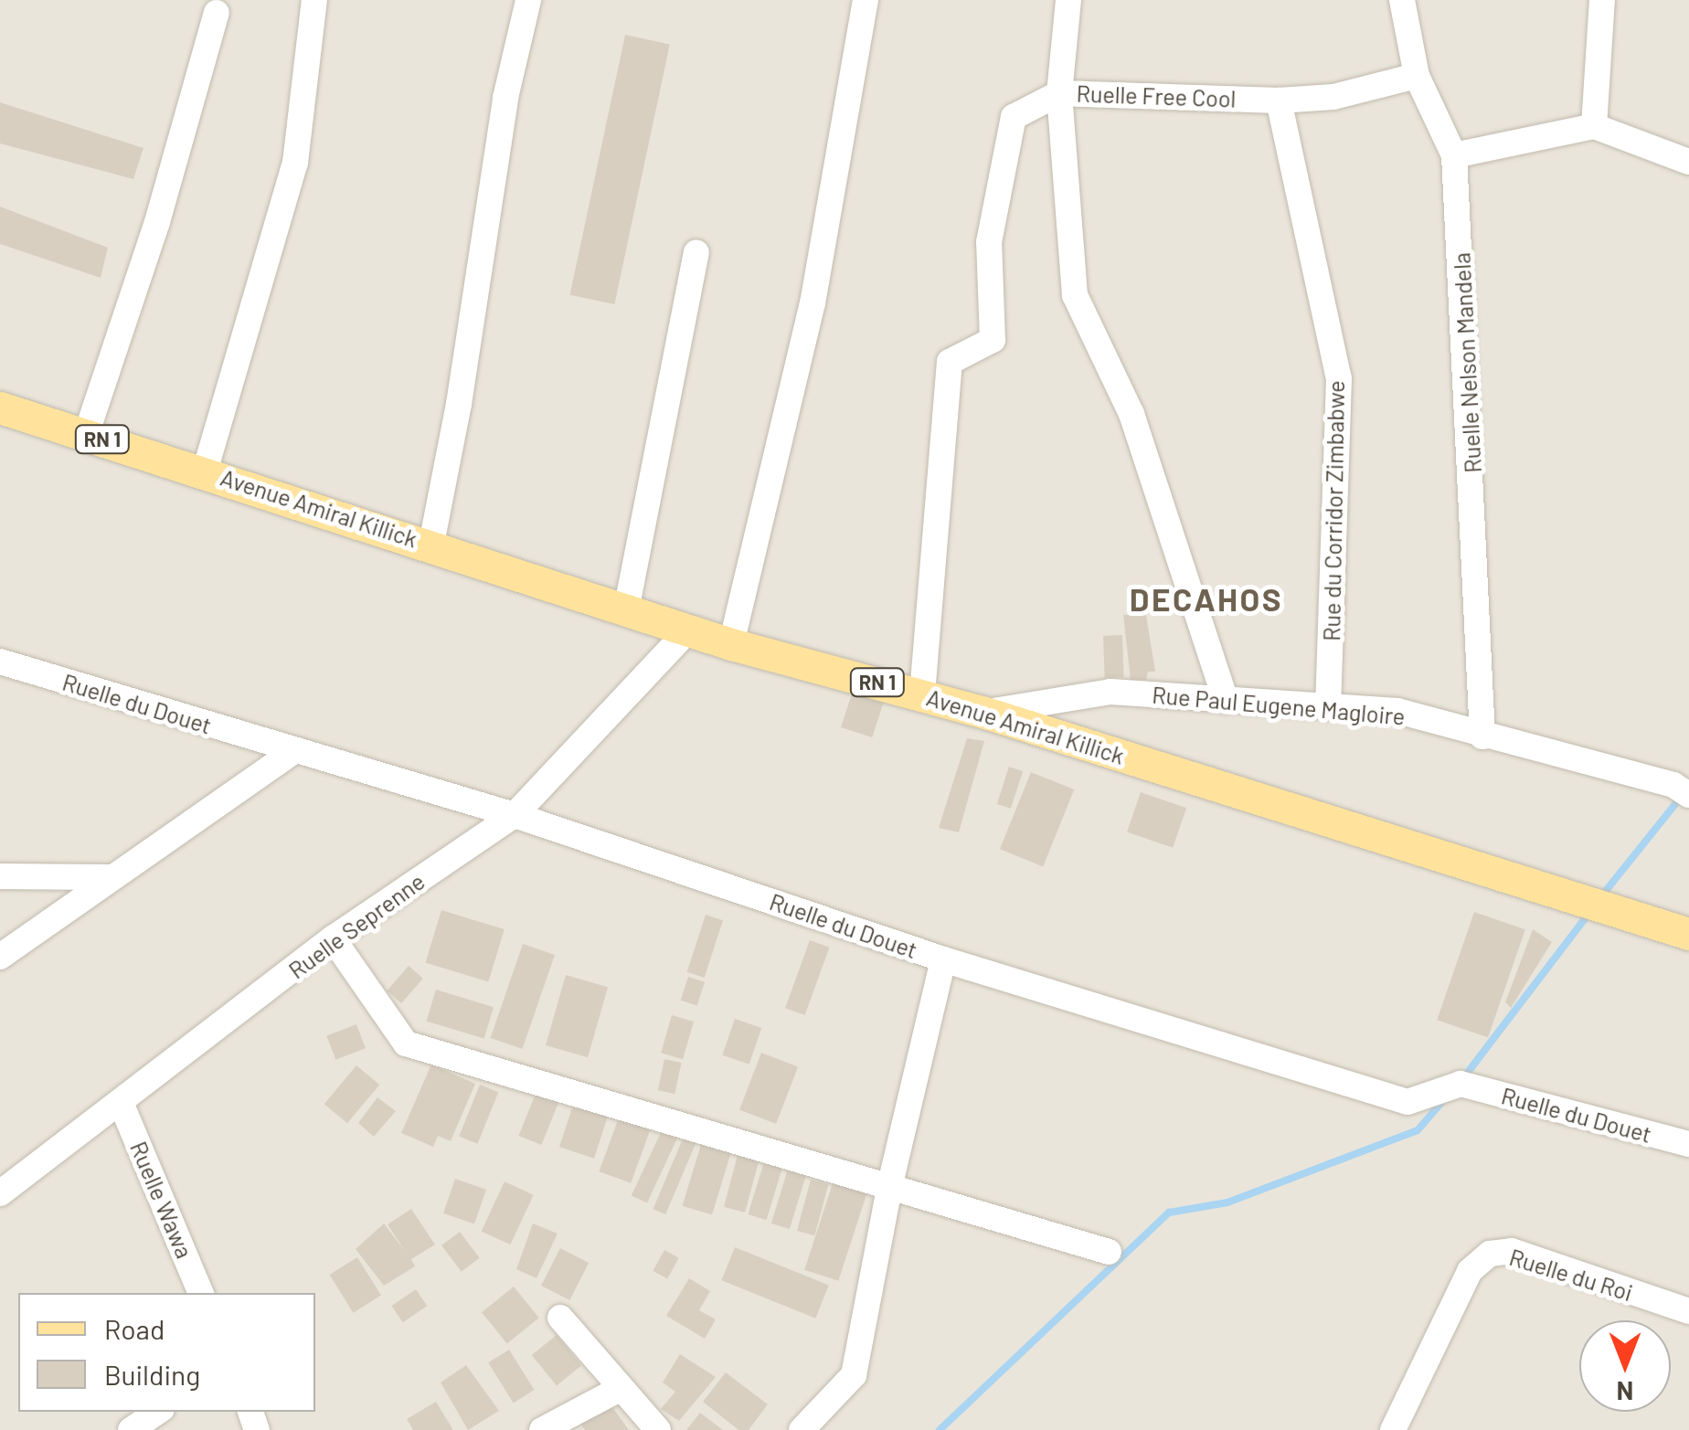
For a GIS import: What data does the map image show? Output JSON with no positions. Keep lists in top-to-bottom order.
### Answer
{
  "streets": {
    "main road": ["RN 1", "Avenue Amiral Killick"],
    "street": [
      "Ruelle Free Cool",
      "Ruelle Nelson Mandela",
      "Rue du Corridor Zimbabwe",
      "Ruelle du Douet",
      "Rue Paul Eugene Magloire",
      "Ruelle Seprenne",
      "Ruelle Wawa",
      "Ruelle du Roi"
    ]
  },
  "crossings": [
    ["Ruelle Free Cool", "Ruelle Nelson Mandela"],
    ["Ruelle Free Cool", "Avenue Amiral Killick"],
    ["Ruelle Free Cool", "Rue du Corridor Zimbabwe"],
    ["Ruelle Nelson Mandela", "Rue Paul Eugene Magloire"],
    ["RN 1", "Avenue Amiral Killick"],
    ["Avenue Amiral Killick", "Rue Paul Eugene Magloire"],
    ["Avenue Amiral Killick", "Ruelle Seprenne"],
    ["Rue du Corridor Zimbabwe", "Rue Paul Eugene Magloire"],
    ["Ruelle du Douet", "Ruelle Seprenne"],
    ["Ruelle Seprenne", "Ruelle Wawa"]
  ],
  "districts": ["DECAHOS"],
  "legend": ["Road", "Building"],
  "north": "bottom"
}
